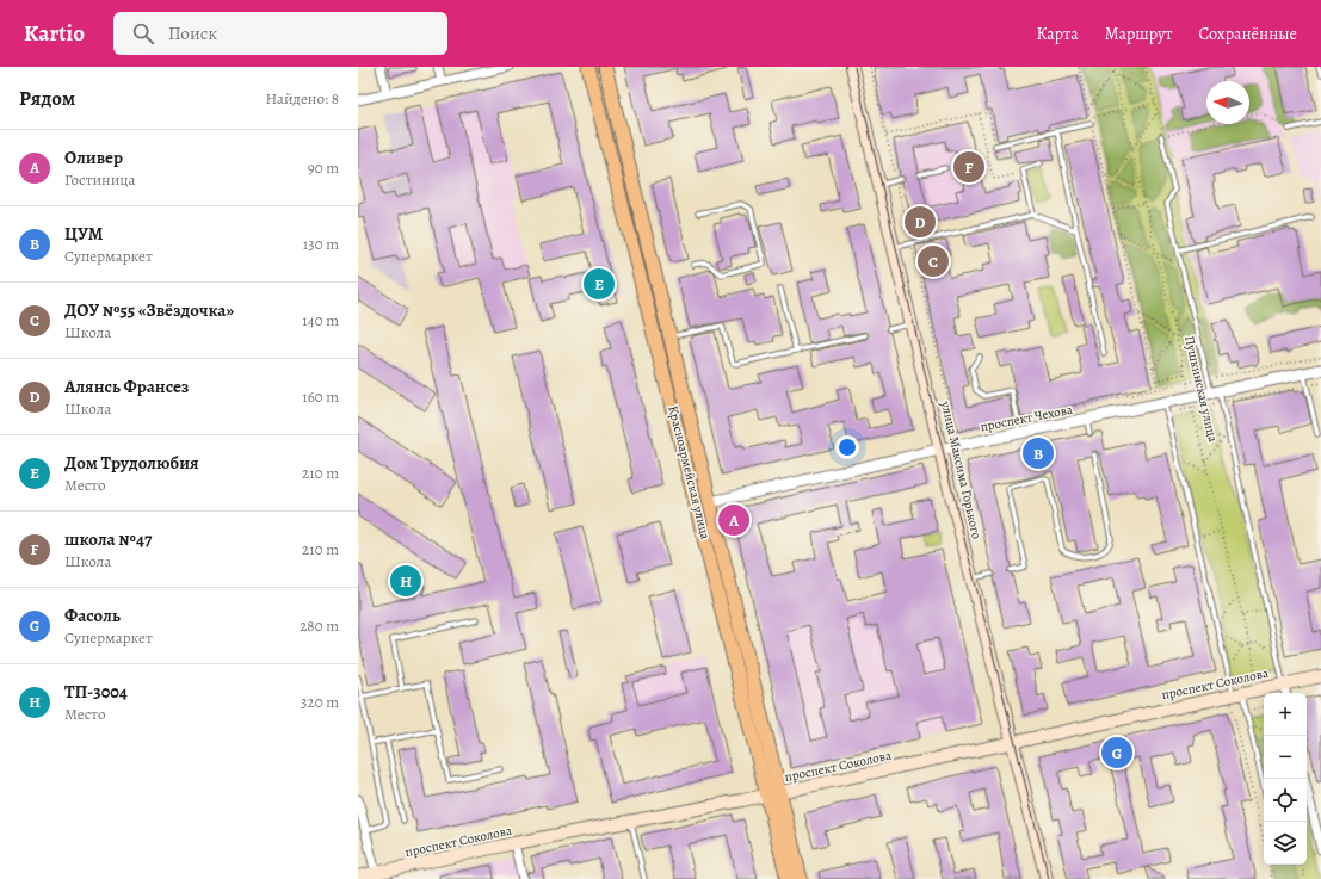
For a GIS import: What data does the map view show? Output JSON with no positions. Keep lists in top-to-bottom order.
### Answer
{
  "streets": {
    "main road": ["улица Максима Горького", "Красноармейская улица", "проспект Соколова"],
    "street": ["проспект Чехова"],
    "path": ["Пушкинская улица"]
  },
  "crossings": [
    ["Пушкинская улица", "проспект Чехова"],
    ["Пушкинская улица", "проспект Соколова"],
    ["проспект Чехова", "улица Максима Горького"],
    ["проспект Чехова", "Красноармейская улица"],
    ["улица Максима Горького", "проспект Соколова"],
    ["Красноармейская улица", "проспект Соколова"]
  ],
  "north": "left",
  "page": {
    "header": "Kartio",
    "search": "Поиск",
    "nav": ["Карта", "Маршрут", "Сохранённые"],
    "heading": ["Рядом", "Найдено: 8"],
    "list": [
      {
        "mark": "A",
        "name": "Оливер",
        "note": "Гостиница",
        "value": "90 m"
      },
      {
        "mark": "B",
        "name": "ЦУМ",
        "note": "Супермаркет",
        "value": "130 m"
      },
      {
        "mark": "C",
        "name": "ДОУ №55 «Звёздочка»",
        "note": "Школа",
        "value": "140 m"
      },
      {
        "mark": "D",
        "name": "Алянсь Франсез",
        "note": "Школа",
        "value": "160 m"
      },
      {
        "mark": "E",
        "name": "Дом Трудолюбия",
        "note": "Место",
        "value": "210 m"
      },
      {
        "mark": "F",
        "name": "школа №47",
        "note": "Школа",
        "value": "210 m"
      },
      {
        "mark": "G",
        "name": "Фасоль",
        "note": "Супермаркет",
        "value": "280 m"
      },
      {
        "mark": "H",
        "name": "ТП-3004",
        "note": "Место",
        "value": "320 m"
      }
    ],
    "pins": [
      "F",
      "D",
      "C",
      "E",
      "B",
      "A",
      "H",
      "G"
    ],
    "map_buttons": ["+", "−"]
  }
}
